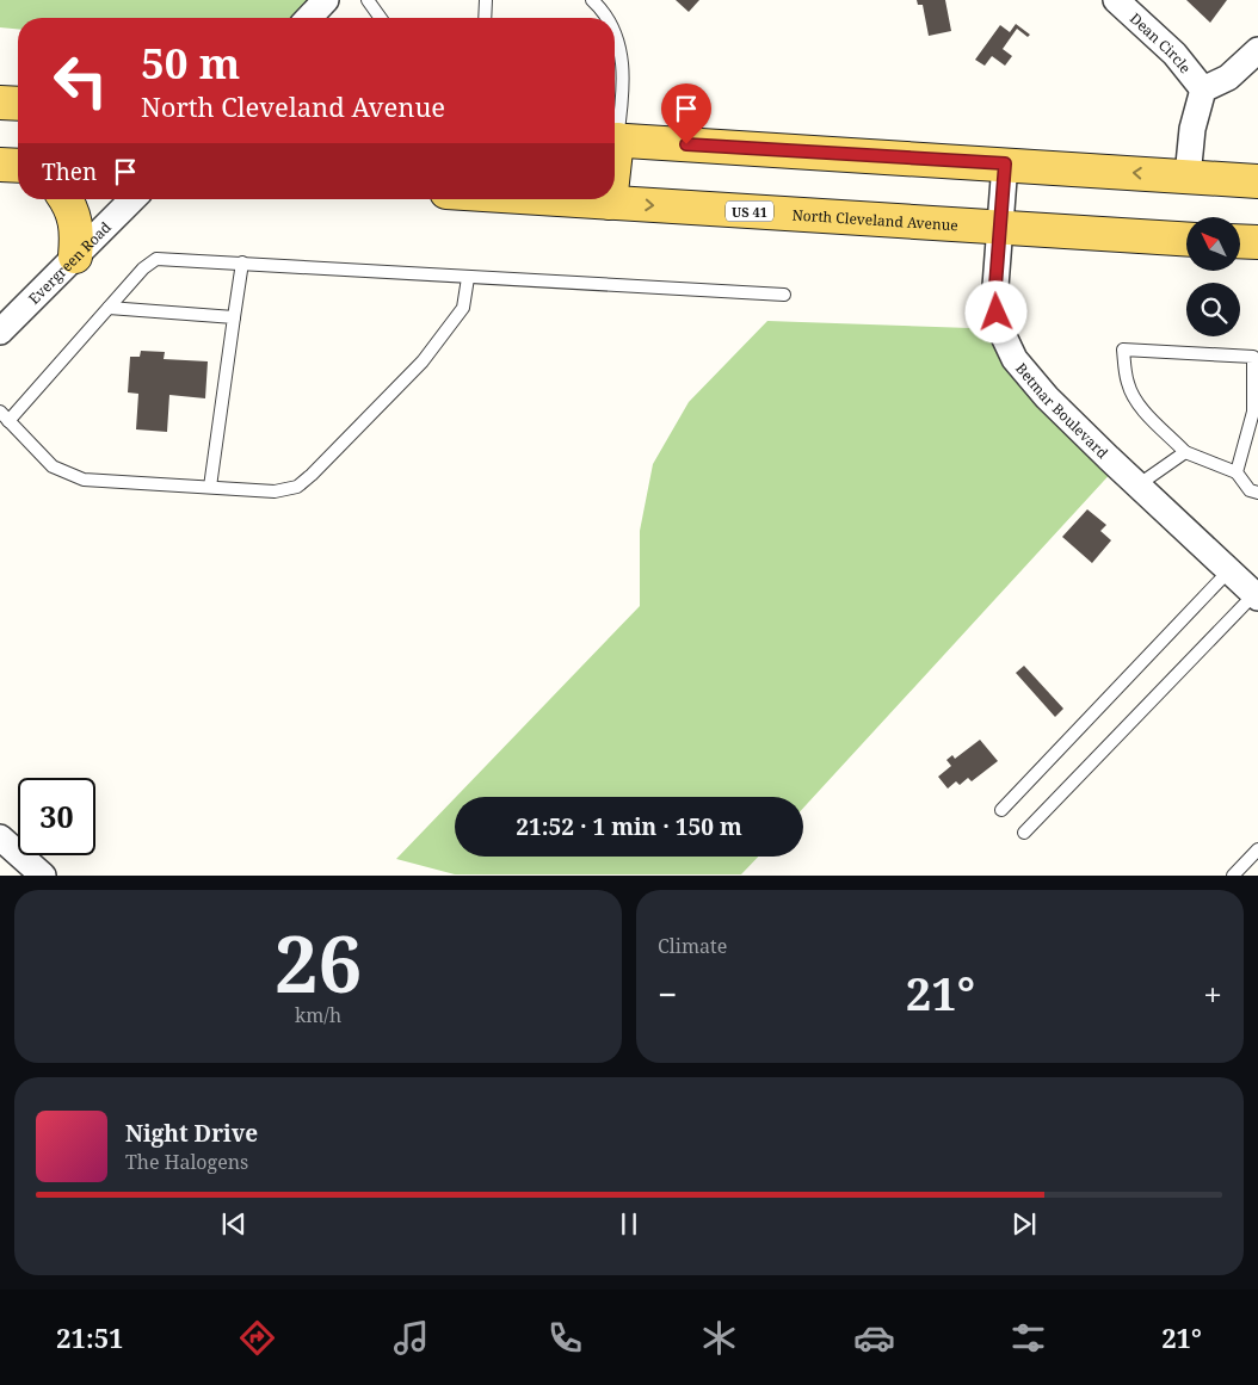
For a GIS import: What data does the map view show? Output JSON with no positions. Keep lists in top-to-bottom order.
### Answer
{
  "streets": {
    "main road": ["US 41", "North Cleveland Avenue"],
    "street": ["Dean Circle", "Evergreen Road", "Betmar Boulevard"]
  },
  "crossings": [
    ["North Cleveland Avenue", "Betmar Boulevard"]
  ],
  "north": "top left",
  "page": {
    "turn": ["50 m", "North Cleveland Avenue"],
    "then": "Then",
    "limit": "30",
    "trip": "21:52 · 1 min · 150 m",
    "tile": [
      ["26", "km/h"],
      "Climate"
    ],
    "heat": ["−", "21°", "+"],
    "song": ["Night Drive", "The Halogens"],
    "tabs": ["21:51", "21°"]
  }
}
